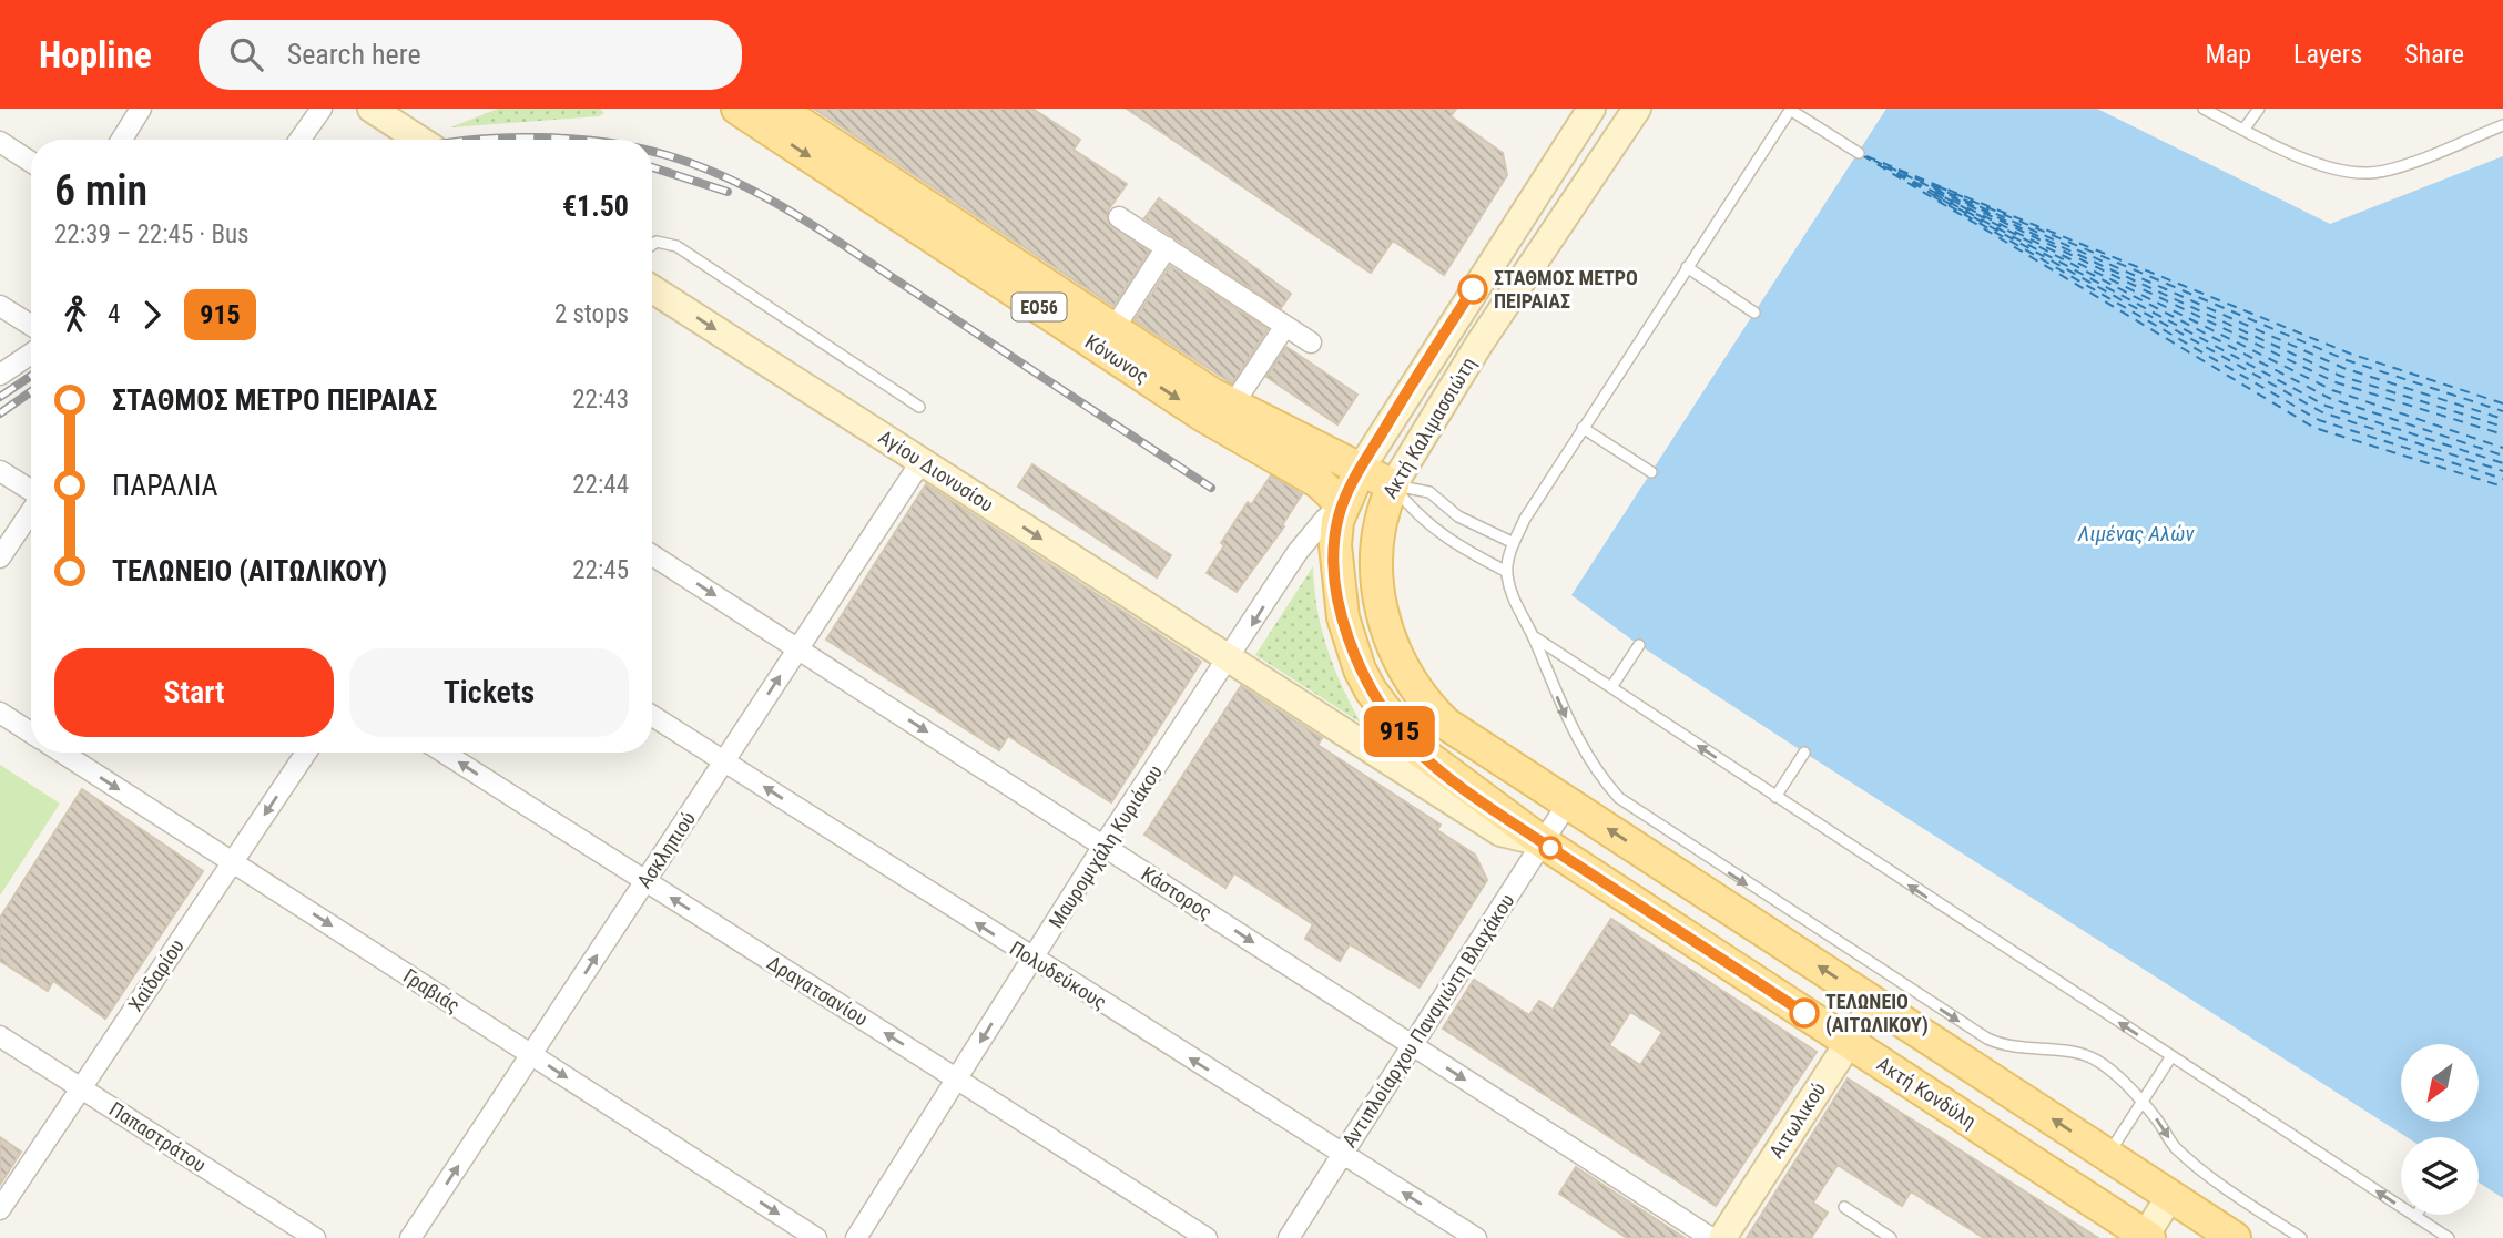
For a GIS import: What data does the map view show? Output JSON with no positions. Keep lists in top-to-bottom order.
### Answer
{
  "streets": {
    "main road": [
      "ΕΟ56",
      "Κόνωνος",
      "Ακτή Καλιμασσιώτη",
      "Αγίου Διονυσίου",
      "Ακτή Κονδύλη",
      "Αιτωλικού"
    ],
    "street": [
      "Μαυρομιχάλη Κυριάκου",
      "Ασκληπιού",
      "Κάστορος",
      "Χαϊδαρίου",
      "Πολυδεύκους",
      "Γραβιάς",
      "Δραγατσανίου",
      "Αντιπλοίαρχου Παναγιώτη Βλαχάκου",
      "Παπαστράτου"
    ]
  },
  "crossings": [
    ["Κόνωνος", "Ακτή Καλιμασσιώτη"],
    ["Κόνωνος", "Μαυρομιχάλη Κυριάκου"],
    ["Ακτή Καλιμασσιώτη", "Μαυρομιχάλη Κυριάκου"],
    ["Ακτή Καλιμασσιώτη", "Αντιπλοίαρχου Παναγιώτη Βλαχάκου"],
    ["Ακτή Καλιμασσιώτη", "Ακτή Κονδύλη"],
    ["Αγίου Διονυσίου", "Μαυρομιχάλη Κυριάκου"],
    ["Αγίου Διονυσίου", "Ασκληπιού"],
    ["Αγίου Διονυσίου", "Ακτή Κονδύλη"],
    ["Μαυρομιχάλη Κυριάκου", "Κάστορος"],
    ["Μαυρομιχάλη Κυριάκου", "Πολυδεύκους"],
    ["Μαυρομιχάλη Κυριάκου", "Δραγατσανίου"],
    ["Μαυρομιχάλη Κυριάκου", "Ακτή Κονδύλη"],
    ["Ασκληπιού", "Κάστορος"],
    ["Ασκληπιού", "Πολυδεύκους"],
    ["Ασκληπιού", "Γραβιάς"],
    ["Ασκληπιού", "Δραγατσανίου"],
    ["Κάστορος", "Αντιπλοίαρχου Παναγιώτη Βλαχάκου"],
    ["Χαϊδαρίου", "Γραβιάς"],
    ["Χαϊδαρίου", "Παπαστράτου"],
    ["Πολυδεύκους", "Αντιπλοίαρχου Παναγιώτη Βλαχάκου"],
    ["Αντιπλοίαρχου Παναγιώτη Βλαχάκου", "Ακτή Κονδύλη"],
    ["Ακτή Κονδύλη", "Αιτωλικού"]
  ],
  "one_way": [
    "Αγίου Διονυσίου",
    "Μαυρομιχάλη Κυριάκου",
    "Ασκληπιού",
    "Κάστορος",
    "Πολυδεύκους",
    "Γραβιάς",
    "Δραγατσανίου"
  ],
  "water": ["Λιμένας Αλών"],
  "places": ["ΣΤΑΘΜΟΣ ΜΕΤΡΟ ΠΕΙΡΑΙΑΣ", "ΤΕΛΩΝΕΙΟ (ΑΙΤΩΛΙΚΟΥ)"],
  "lines": ["bus line 915"],
  "north": "bottom left",
  "page": {
    "header": "Hopline",
    "search": "Search here",
    "nav": ["Map", "Layers", "Share"],
    "on_map": "915",
    "heading": ["6 min", "22:39 – 22:45 · Bus", "€1.50"],
    "legs": ["4", "915", "2 stops"],
    "list": [
      {
        "name": "ΣΤΑΘΜΟΣ ΜΕΤΡΟ ΠΕΙΡΑΙΑΣ",
        "value": "22:43"
      },
      {
        "name": "ΠΑΡΑΛΙΑ",
        "value": "22:44"
      },
      {
        "name": "ΤΕΛΩΝΕΙΟ (ΑΙΤΩΛΙΚΟΥ)",
        "value": "22:45"
      }
    ],
    "buttons": ["Start", "Tickets"]
  }
}
